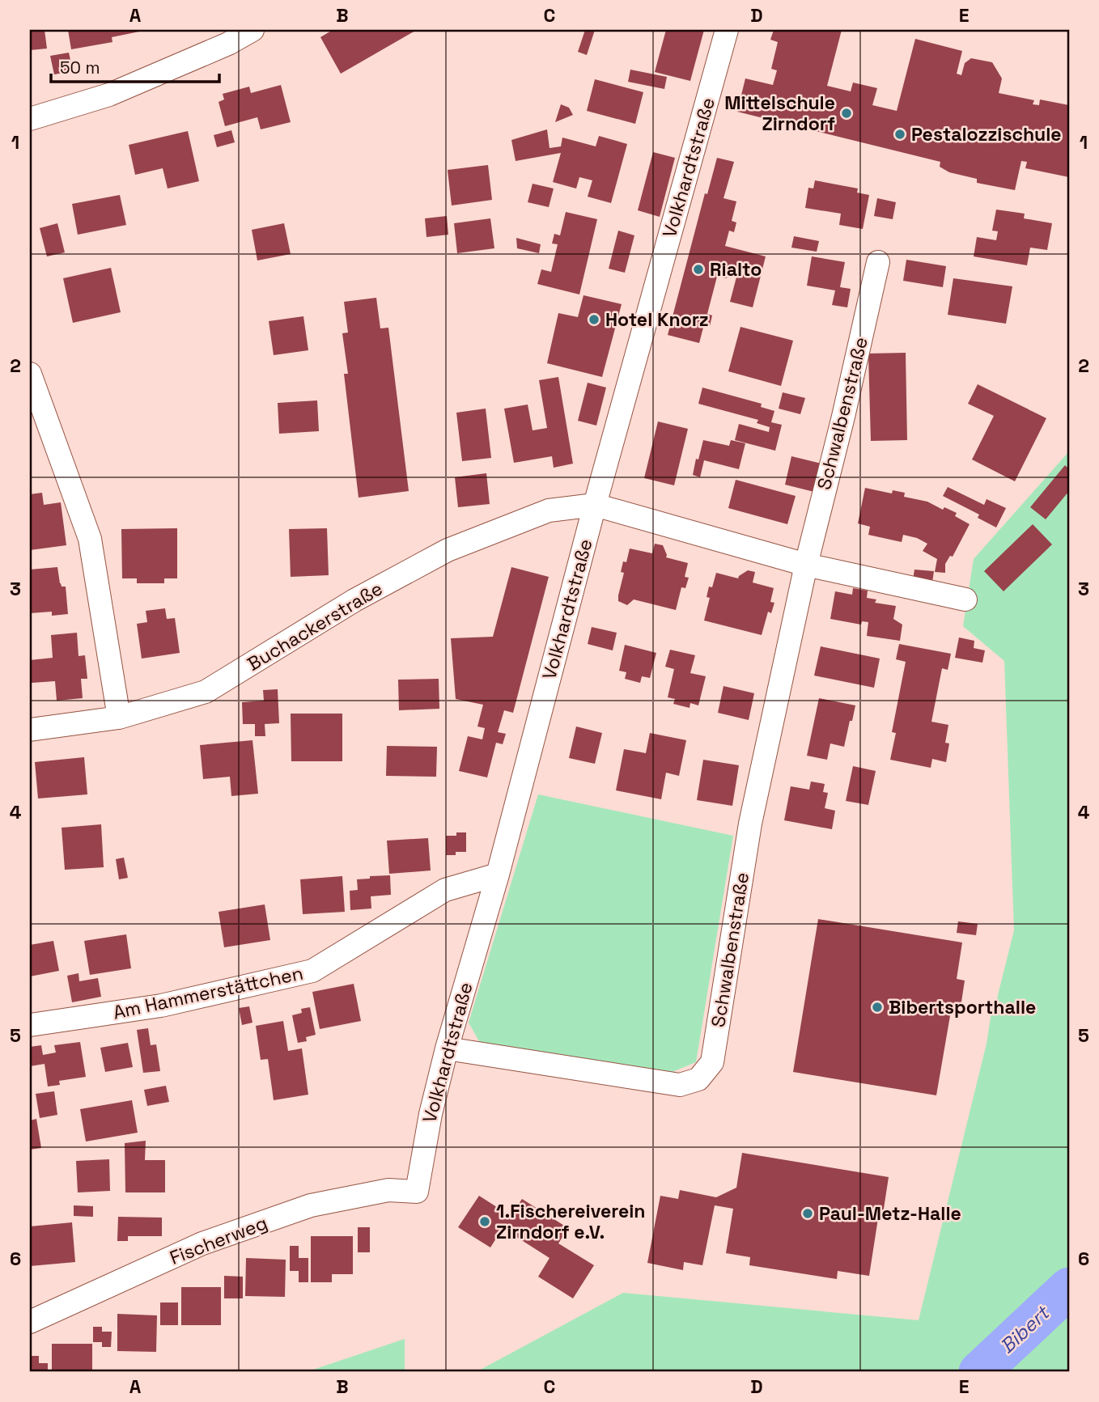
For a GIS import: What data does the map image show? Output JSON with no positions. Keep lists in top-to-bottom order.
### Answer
{
  "streets": {
    "street": [
      "Volkhardtstraße",
      "Schwalbenstraße",
      "Buchackerstraße",
      "Am Hammerstättchen",
      "Fischerweg"
    ]
  },
  "crossings": [
    ["Volkhardtstraße", "Schwalbenstraße"],
    ["Volkhardtstraße", "Buchackerstraße"],
    ["Volkhardtstraße", "Am Hammerstättchen"],
    ["Volkhardtstraße", "Fischerweg"]
  ],
  "water": ["Bibert"],
  "places": [
    "Mittelschule Zirndorf",
    "Pestalozzischule",
    "Rialto",
    "Hotel Knorz",
    "Bibertsporthalle",
    "Paul-Metz-Halle",
    "1.Fischereiverein Zirndorf e.V."
  ],
  "scale_bar": "50 m",
  "grid": {
    "columns": [
      "A",
      "B",
      "C",
      "D",
      "E"
    ],
    "rows": [
      "1",
      "2",
      "3",
      "4",
      "5",
      "6"
    ]
  }
}
